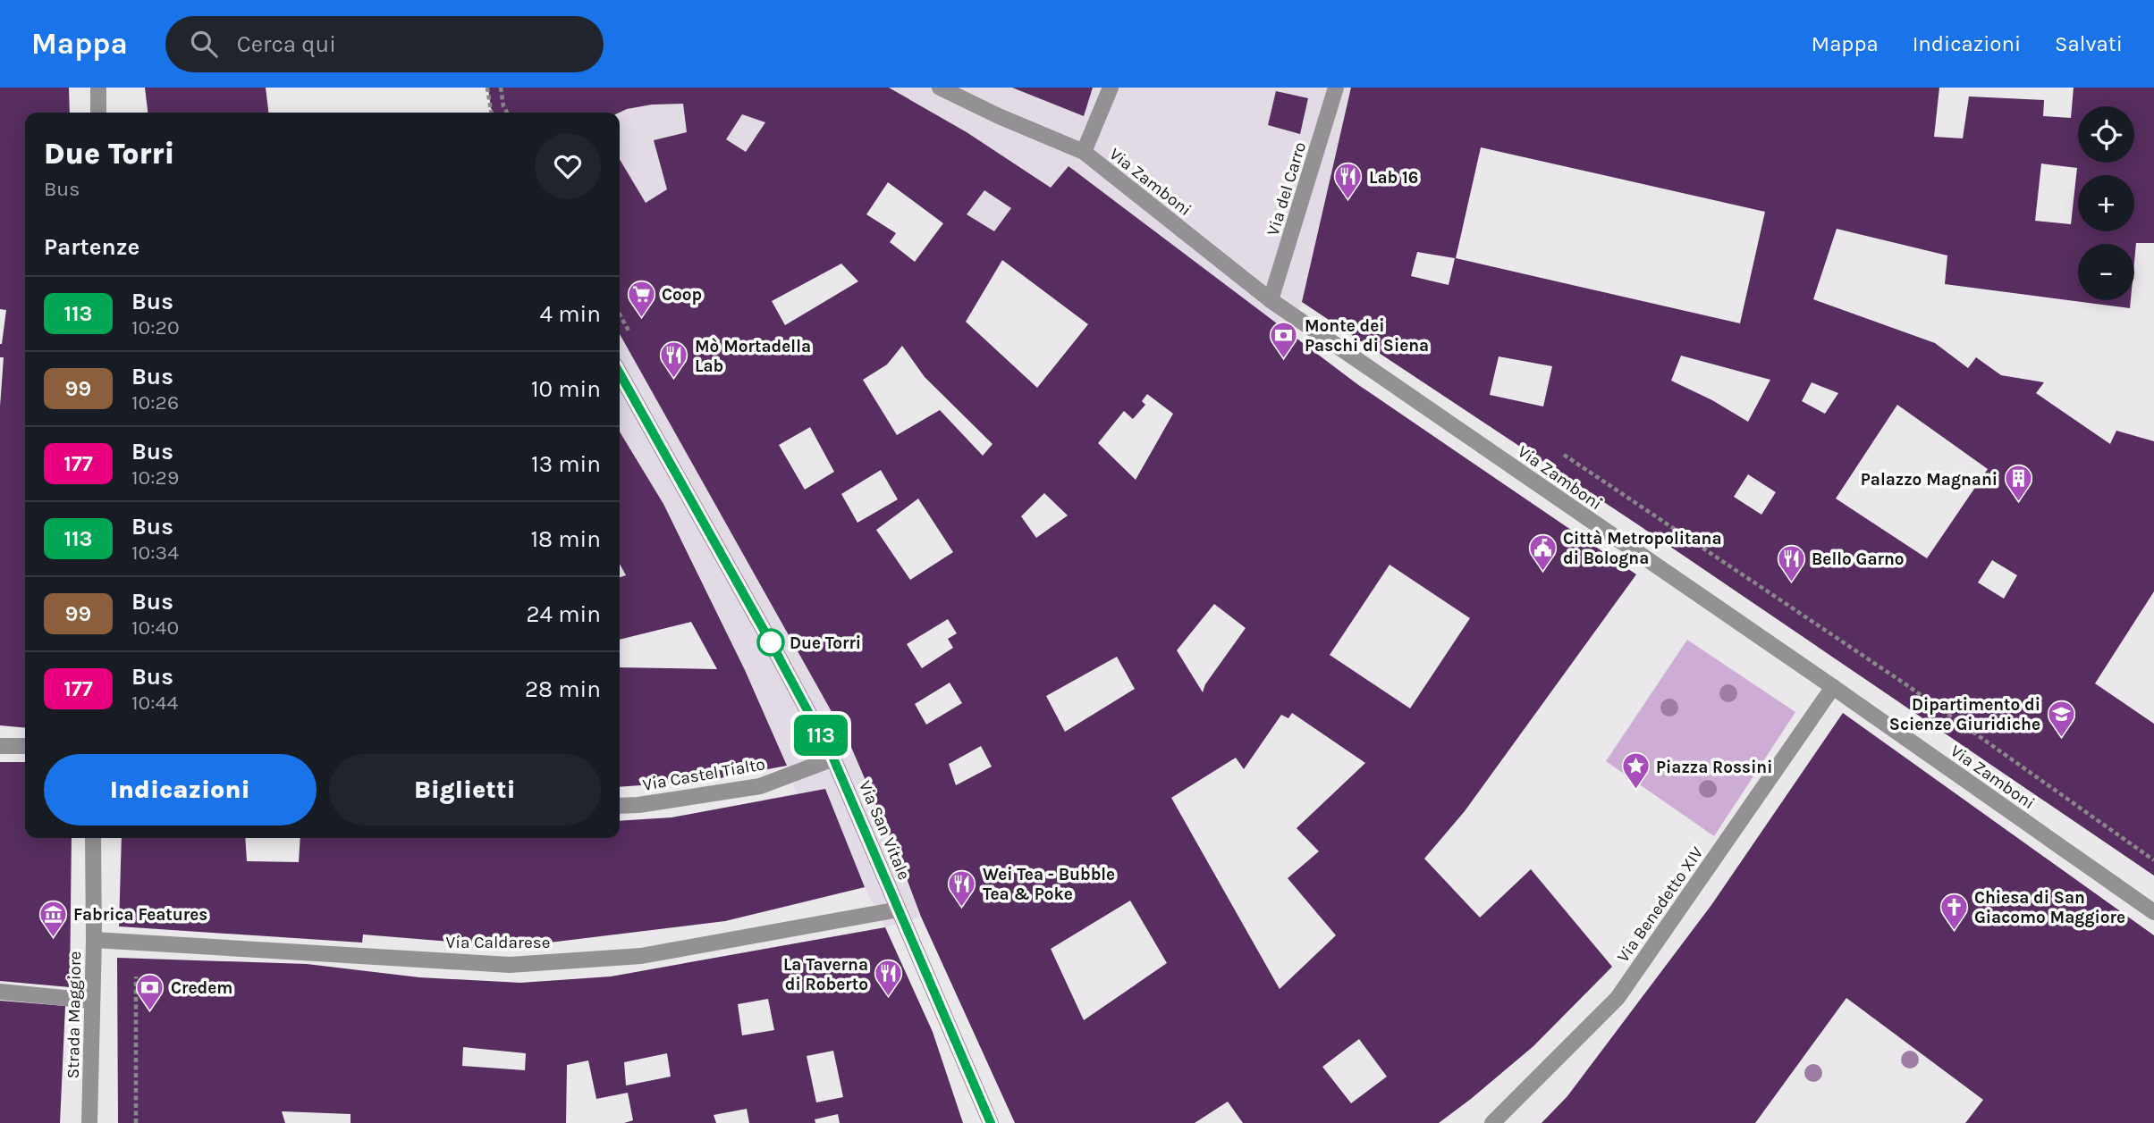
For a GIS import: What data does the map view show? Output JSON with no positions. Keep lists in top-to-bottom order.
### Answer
{
  "streets": {
    "street": [
      "Via Zamboni",
      "Via del Carro",
      "Via Castel Tialto",
      "Via San Vitale",
      "Via Benedetto XIV",
      "Via Caldarese",
      "Strada Maggiore"
    ]
  },
  "crossings": [
    ["Via Zamboni", "Via del Carro"],
    ["Via Zamboni", "Via Benedetto XIV"],
    ["Via Castel Tialto", "Via San Vitale"],
    ["Via San Vitale", "Via Caldarese"],
    ["Via Caldarese", "Strada Maggiore"]
  ],
  "places": {
    "restaurant": [
      "Lab 16",
      "Mò Mortadella Lab",
      "Bello Garno",
      "Wei Tea - Bubble Tea & Poke",
      "La Taverna di Roberto"
    ],
    "supermarket": ["Coop"],
    "bank": ["Monte dei Paschi di Siena", "Credem"],
    "building": ["Palazzo Magnani"],
    "public building": ["Città Metropolitana di Bologna"],
    "other": ["Due Torri"],
    "school or university": ["Dipartimento di Scienze Giuridiche"],
    "place": ["Piazza Rossini"],
    "church": ["Chiesa di San Giacomo Maggiore"],
    "museum": ["Fabrica Features"]
  },
  "lines": ["bus line 113"],
  "page": {
    "header": "Mappa",
    "search": "Cerca qui",
    "nav": ["Mappa", "Indicazioni", "Salvati"],
    "on_map": "113",
    "map_buttons": ["+", "−"],
    "heading": [
      ["Due Torri", "Bus"],
      "Partenze"
    ],
    "list": [
      {
        "mark": "113",
        "name": "Bus",
        "note": "10:20",
        "value": "4 min"
      },
      {
        "mark": "99",
        "name": "Bus",
        "note": "10:26",
        "value": "10 min"
      },
      {
        "mark": "177",
        "name": "Bus",
        "note": "10:29",
        "value": "13 min"
      },
      {
        "mark": "113",
        "name": "Bus",
        "note": "10:34",
        "value": "18 min"
      },
      {
        "mark": "99",
        "name": "Bus",
        "note": "10:40",
        "value": "24 min"
      },
      {
        "mark": "177",
        "name": "Bus",
        "note": "10:44",
        "value": "28 min"
      }
    ],
    "buttons": ["Indicazioni", "Biglietti"]
  }
}
